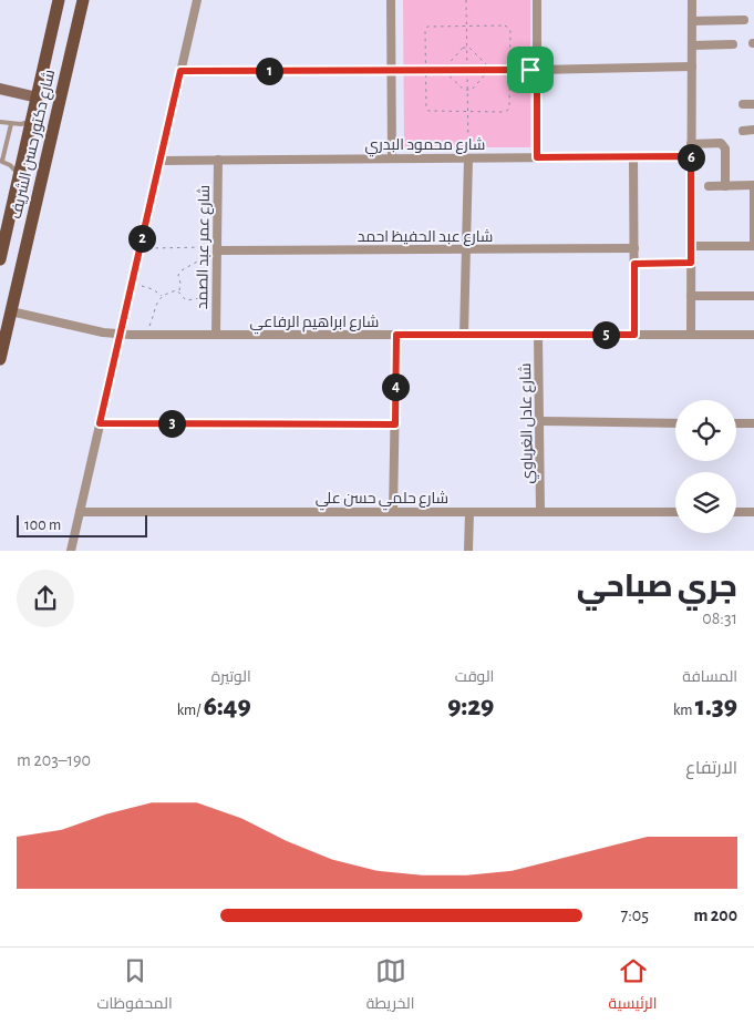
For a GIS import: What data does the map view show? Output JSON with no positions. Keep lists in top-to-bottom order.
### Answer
{
  "streets": {
    "main road": ["شارع دكتور حسن الشريف"],
    "street": [
      "شارع محمود البدري",
      "شارع عبد الحفيظ احمد",
      "شارع عمر عبد الصمد",
      "شارع ابراهيم الرفاعي",
      "شارع عادل الغرباوي",
      "شارع حلمي حسن علي"
    ]
  },
  "crossings": [
    ["شارع دكتور حسن الشريف", "شارع ابراهيم الرفاعي"],
    ["شارع محمود البدري", "شارع عمر عبد الصمد"],
    ["شارع عبد الحفيظ احمد", "شارع عمر عبد الصمد"],
    ["شارع عمر عبد الصمد", "شارع ابراهيم الرفاعي"],
    ["شارع ابراهيم الرفاعي", "شارع عادل الغرباوي"],
    ["شارع عادل الغرباوي", "شارع حلمي حسن علي"]
  ],
  "scale_bar": "100 m",
  "page": {
    "pins": [
      "1",
      "6",
      "2",
      "5",
      "4",
      "3"
    ],
    "scale": "100 m",
    "heading": ["جري صباحي", "08:31"],
    "stats": [
      ["المسافة", "1.39 km"],
      ["الوقت", "9:29"],
      ["الوتيرة", "6:49 /km"]
    ],
    "chart": ["الارتفاع", "190–203 m"],
    "list": [
      {
        "name": "200 m",
        "note": "7:05"
      }
    ],
    "tabs": ["الرئيسية", "الخريطة", "المحفوظات"]
  }
}
